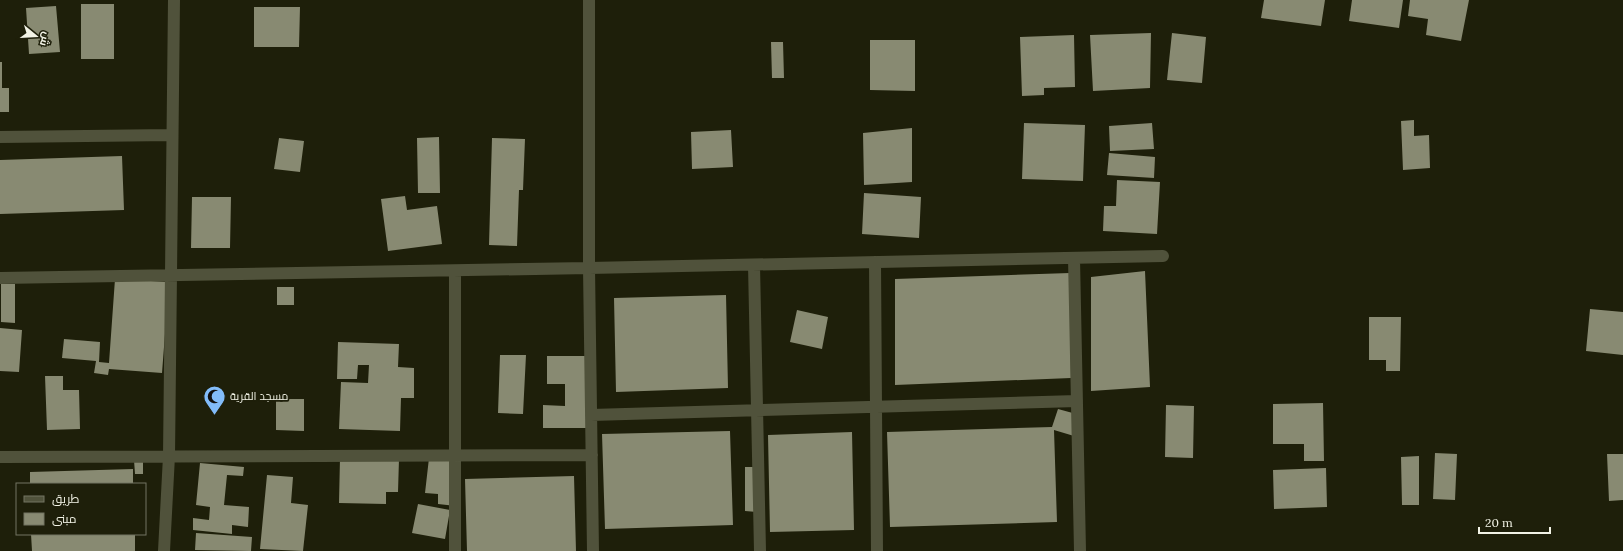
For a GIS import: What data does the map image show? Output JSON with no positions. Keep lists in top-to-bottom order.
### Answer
{
  "places": {
    "mosque": ["مسجد القرية"]
  },
  "legend": ["طريق", "مبنى"],
  "scale_bar": "20 m",
  "north": "right"
}
